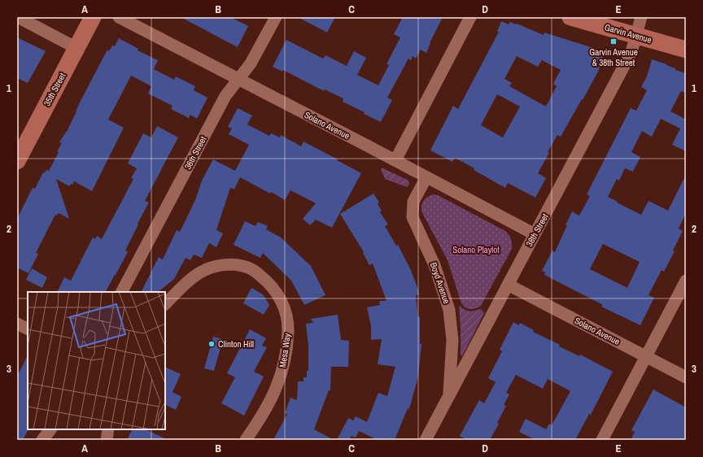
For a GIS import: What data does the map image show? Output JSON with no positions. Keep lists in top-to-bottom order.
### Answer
{
  "streets": {
    "street": [
      "Garvin Avenue",
      "35th Street",
      "Solano Avenue",
      "36th Street",
      "38th Street",
      "Boyd Avenue",
      "Mesa Way"
    ]
  },
  "crossings": [
    ["Garvin Avenue", "38th Street"],
    ["Solano Avenue", "36th Street"],
    ["Solano Avenue", "38th Street"],
    ["Solano Avenue", "Boyd Avenue"],
    ["38th Street", "Boyd Avenue"]
  ],
  "parks": ["Solano Playlot"],
  "places": {
    "transit": ["Garvin Avenue & 38th Street"],
    "other": ["Clinton Hill"]
  },
  "grid": {
    "columns": [
      "A",
      "B",
      "C",
      "D",
      "E"
    ],
    "rows": ["1", "2", "3"]
  }
}
